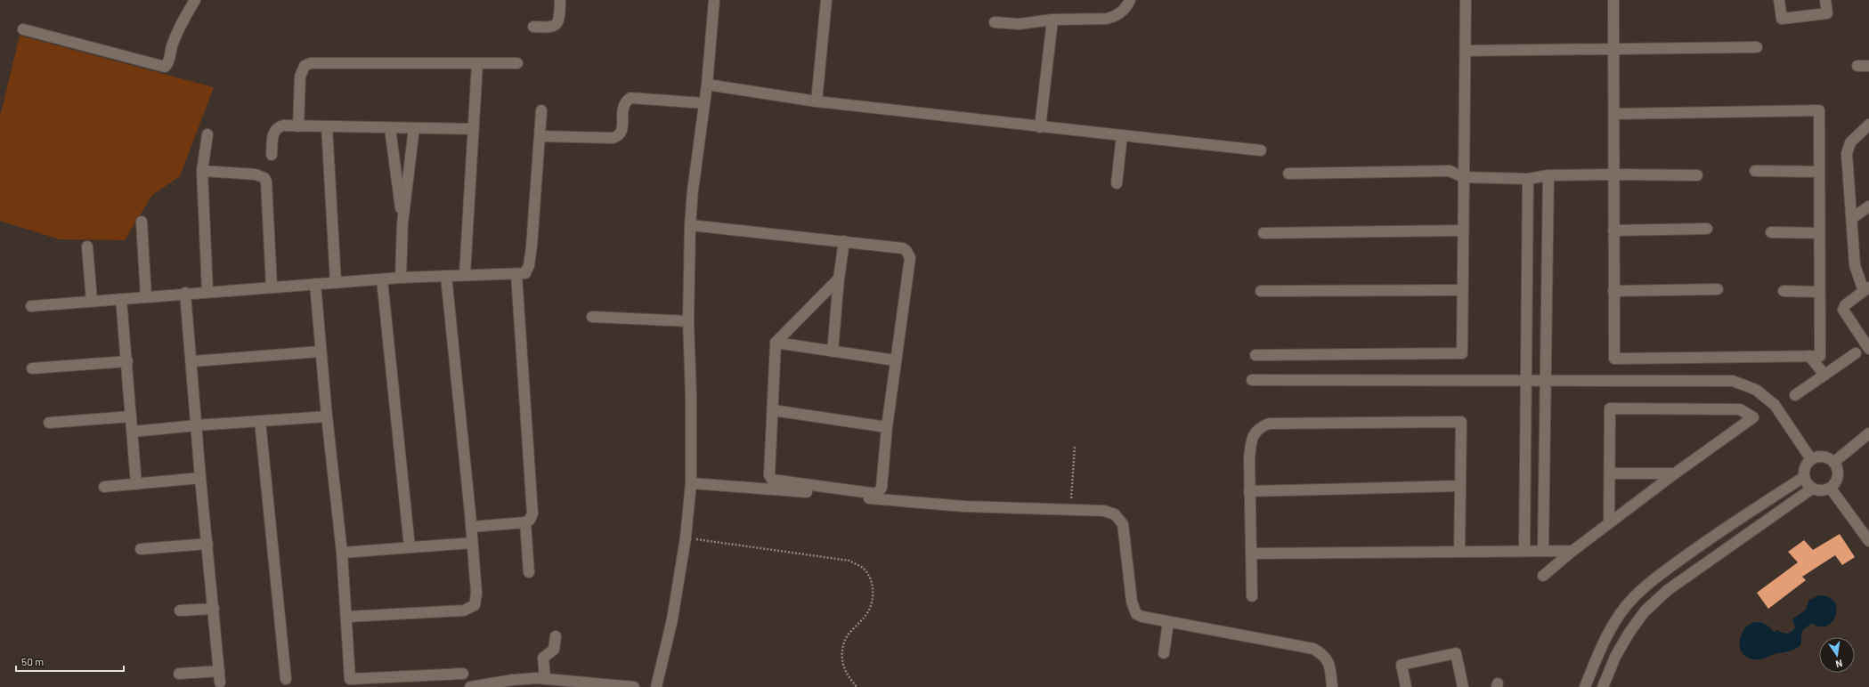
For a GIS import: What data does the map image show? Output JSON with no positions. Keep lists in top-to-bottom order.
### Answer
{
  "scale_bar": "50 m",
  "north": "bottom"
}
